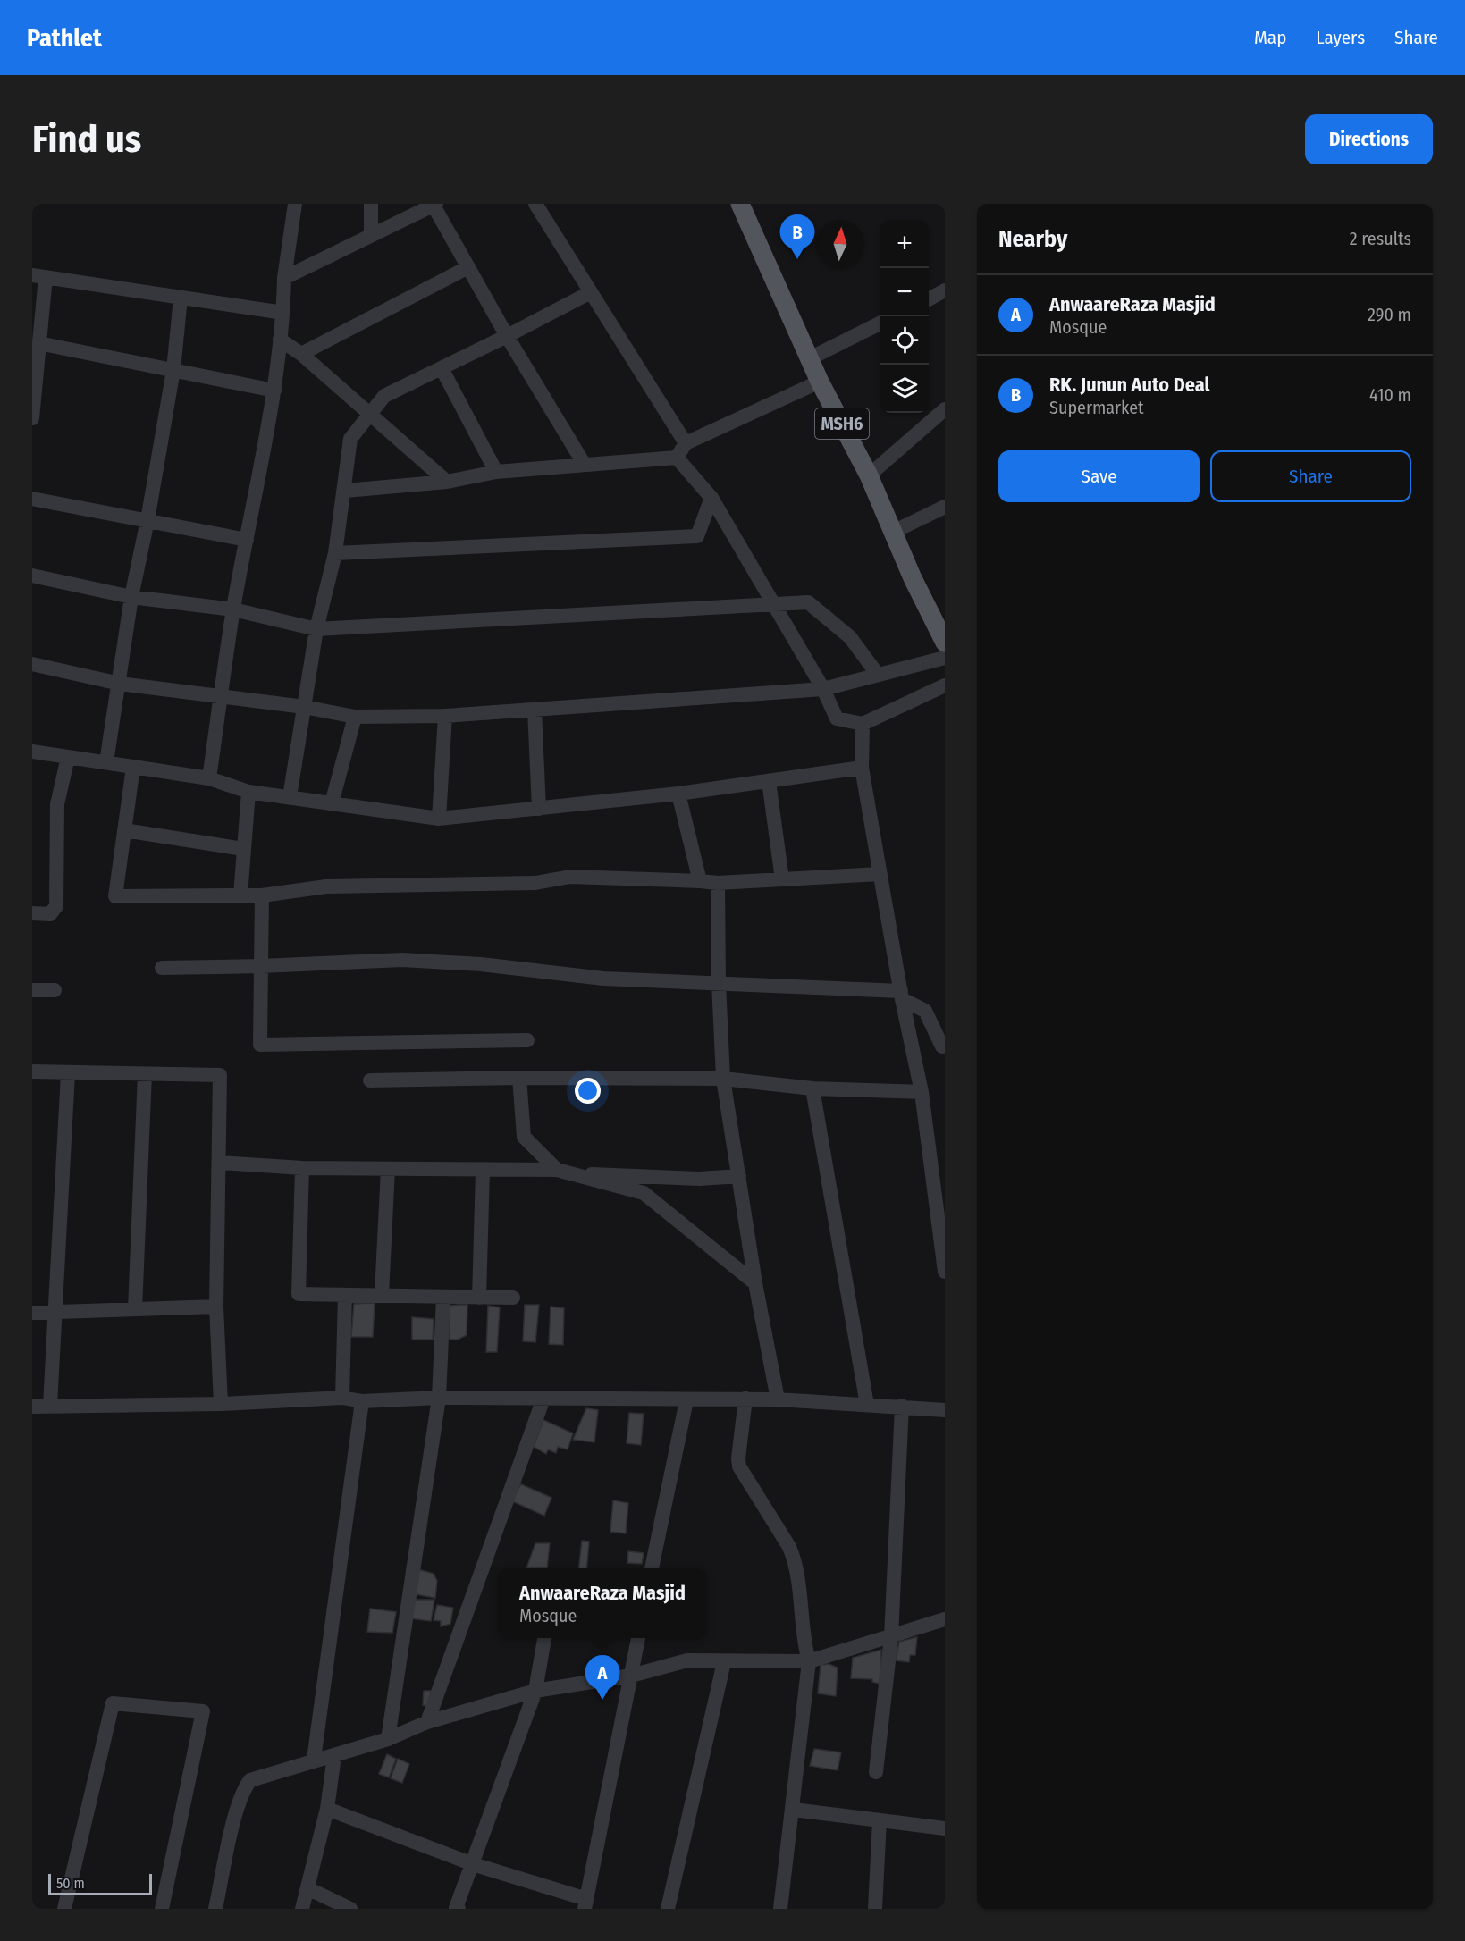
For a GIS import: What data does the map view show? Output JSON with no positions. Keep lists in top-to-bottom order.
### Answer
{
  "streets": {
    "main road": ["MSH6"]
  },
  "scale_bar": "50 m",
  "north": "top",
  "page": {
    "header": "Pathlet",
    "nav": ["Map", "Layers", "Share"],
    "buttons": [
      "Directions",
      ["Save", "Share"]
    ],
    "title": "Find us",
    "heading": ["Nearby", "2 results"],
    "pins": ["B", "A"],
    "map_buttons": ["+", "−"],
    "list": [
      {
        "mark": "A",
        "name": "AnwaareRaza Masjid",
        "note": "Mosque",
        "value": "290 m"
      },
      {
        "mark": "B",
        "name": "RK. Junun Auto Deal",
        "note": "Supermarket",
        "value": "410 m"
      }
    ],
    "popup": ["AnwaareRaza Masjid", "Mosque"],
    "scale": "50 m"
  }
}
